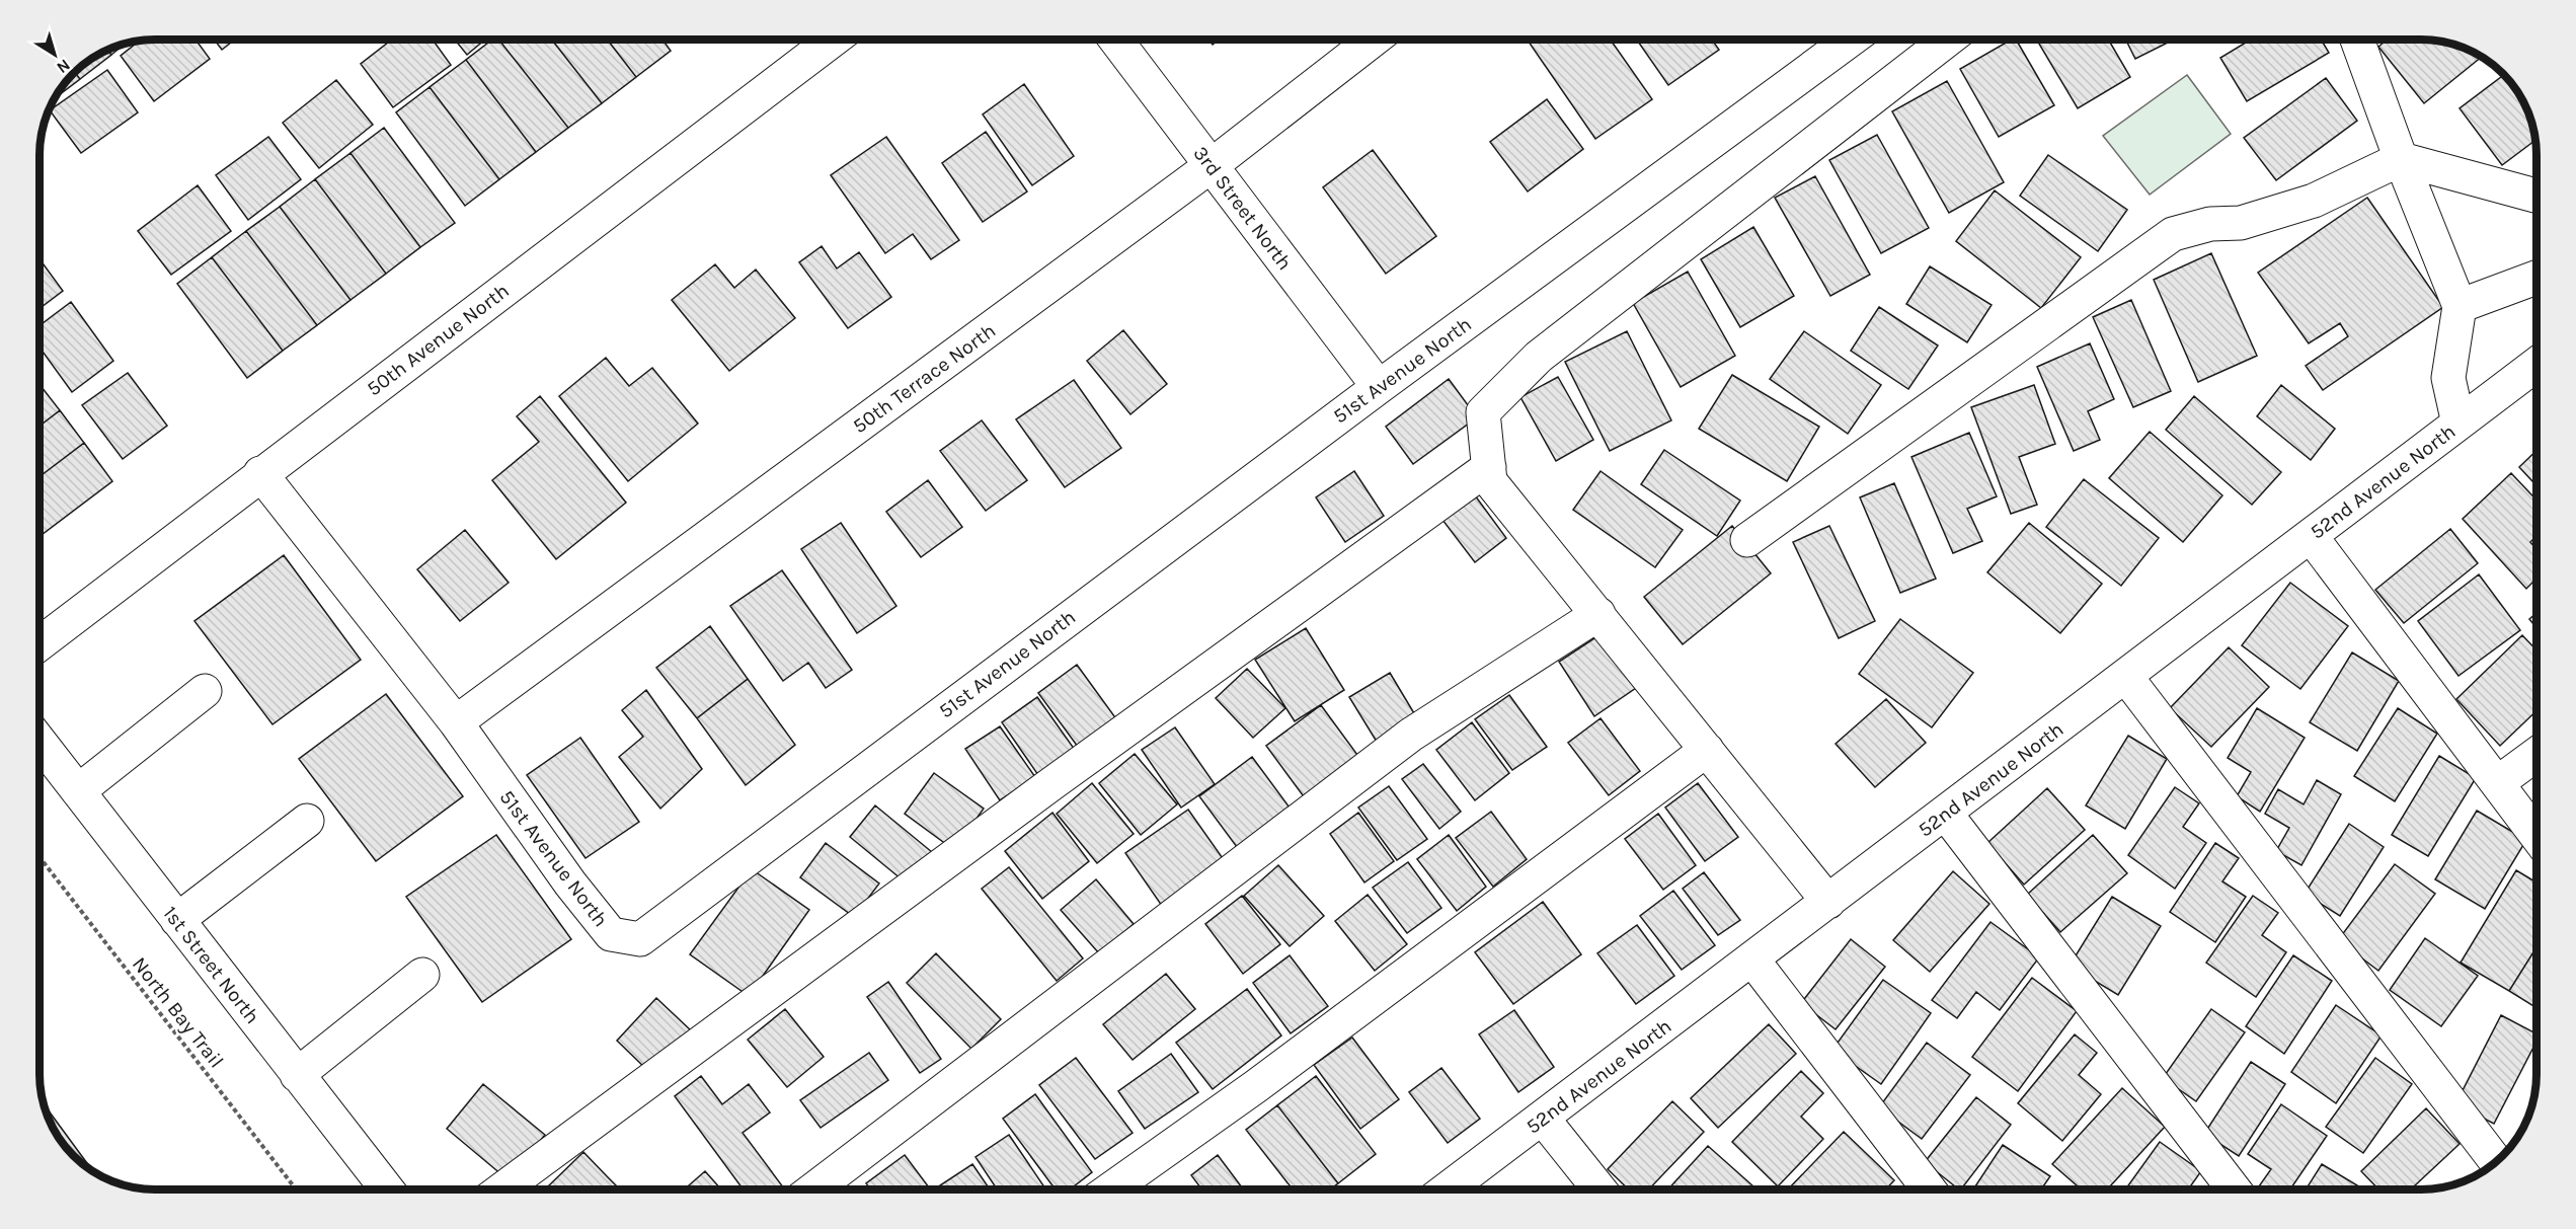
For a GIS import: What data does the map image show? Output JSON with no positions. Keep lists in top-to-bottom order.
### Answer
{
  "streets": {
    "street": [
      "3rd Street North",
      "50th Avenue North",
      "51st Avenue North",
      "50th Terrace North",
      "52nd Avenue North",
      "1st Street North"
    ],
    "path": ["North Bay Trail"]
  },
  "crossings": [
    ["3rd Street North", "51st Avenue North"],
    ["3rd Street North", "50th Terrace North"],
    ["50th Avenue North", "51st Avenue North"],
    ["51st Avenue North", "50th Terrace North"]
  ],
  "north": "bottom right"
}
